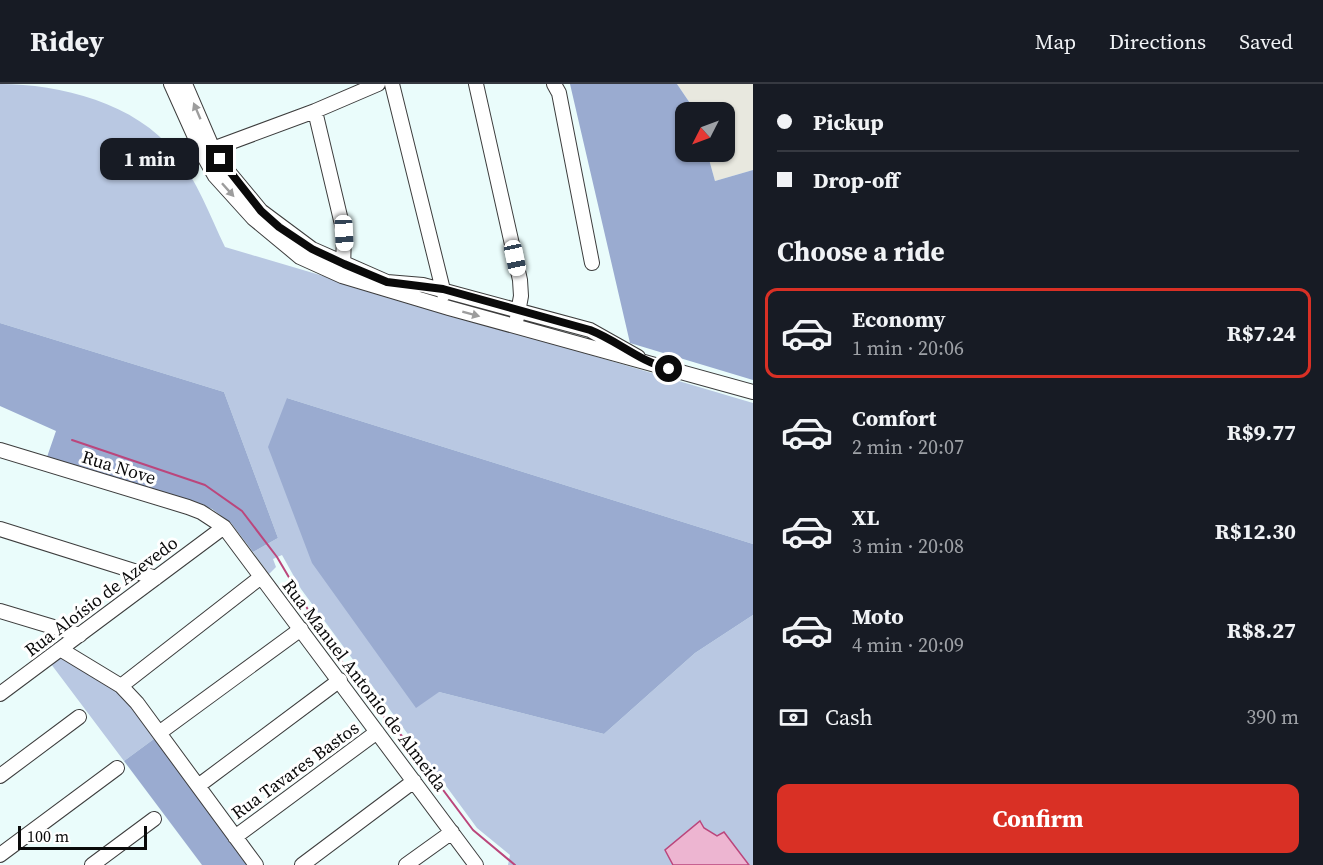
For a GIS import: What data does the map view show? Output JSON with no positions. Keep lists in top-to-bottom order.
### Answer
{
  "streets": {
    "street": [
      "Rua Nove",
      "Rua Aloísio de Azevedo",
      "Rua Manuel Antonio de Almeida",
      "Rua Tavares Bastos"
    ]
  },
  "crossings": [
    ["Rua Nove", "Rua Aloísio de Azevedo"],
    ["Rua Nove", "Rua Manuel Antonio de Almeida"],
    ["Rua Aloísio de Azevedo", "Rua Manuel Antonio de Almeida"],
    ["Rua Manuel Antonio de Almeida", "Rua Tavares Bastos"]
  ],
  "scale_bar": "100 m",
  "north": "bottom left",
  "page": {
    "header": "Ridey",
    "nav": ["Map", "Directions", "Saved"],
    "banner": ["Pickup", "Drop-off"],
    "bubble": "1 min",
    "heading": "Choose a ride",
    "list": [
      {
        "name": "Economy",
        "note": "1 min · 20:06",
        "value": "R$7.24"
      },
      {
        "name": "Comfort",
        "note": "2 min · 20:07",
        "value": "R$9.77"
      },
      {
        "name": "XL",
        "note": "3 min · 20:08",
        "value": "R$12.30"
      },
      {
        "name": "Moto",
        "note": "4 min · 20:09",
        "value": "R$8.27"
      }
    ],
    "pay": ["Cash", "390 m"],
    "buttons": "Confirm",
    "scale": "100 m"
  }
}
